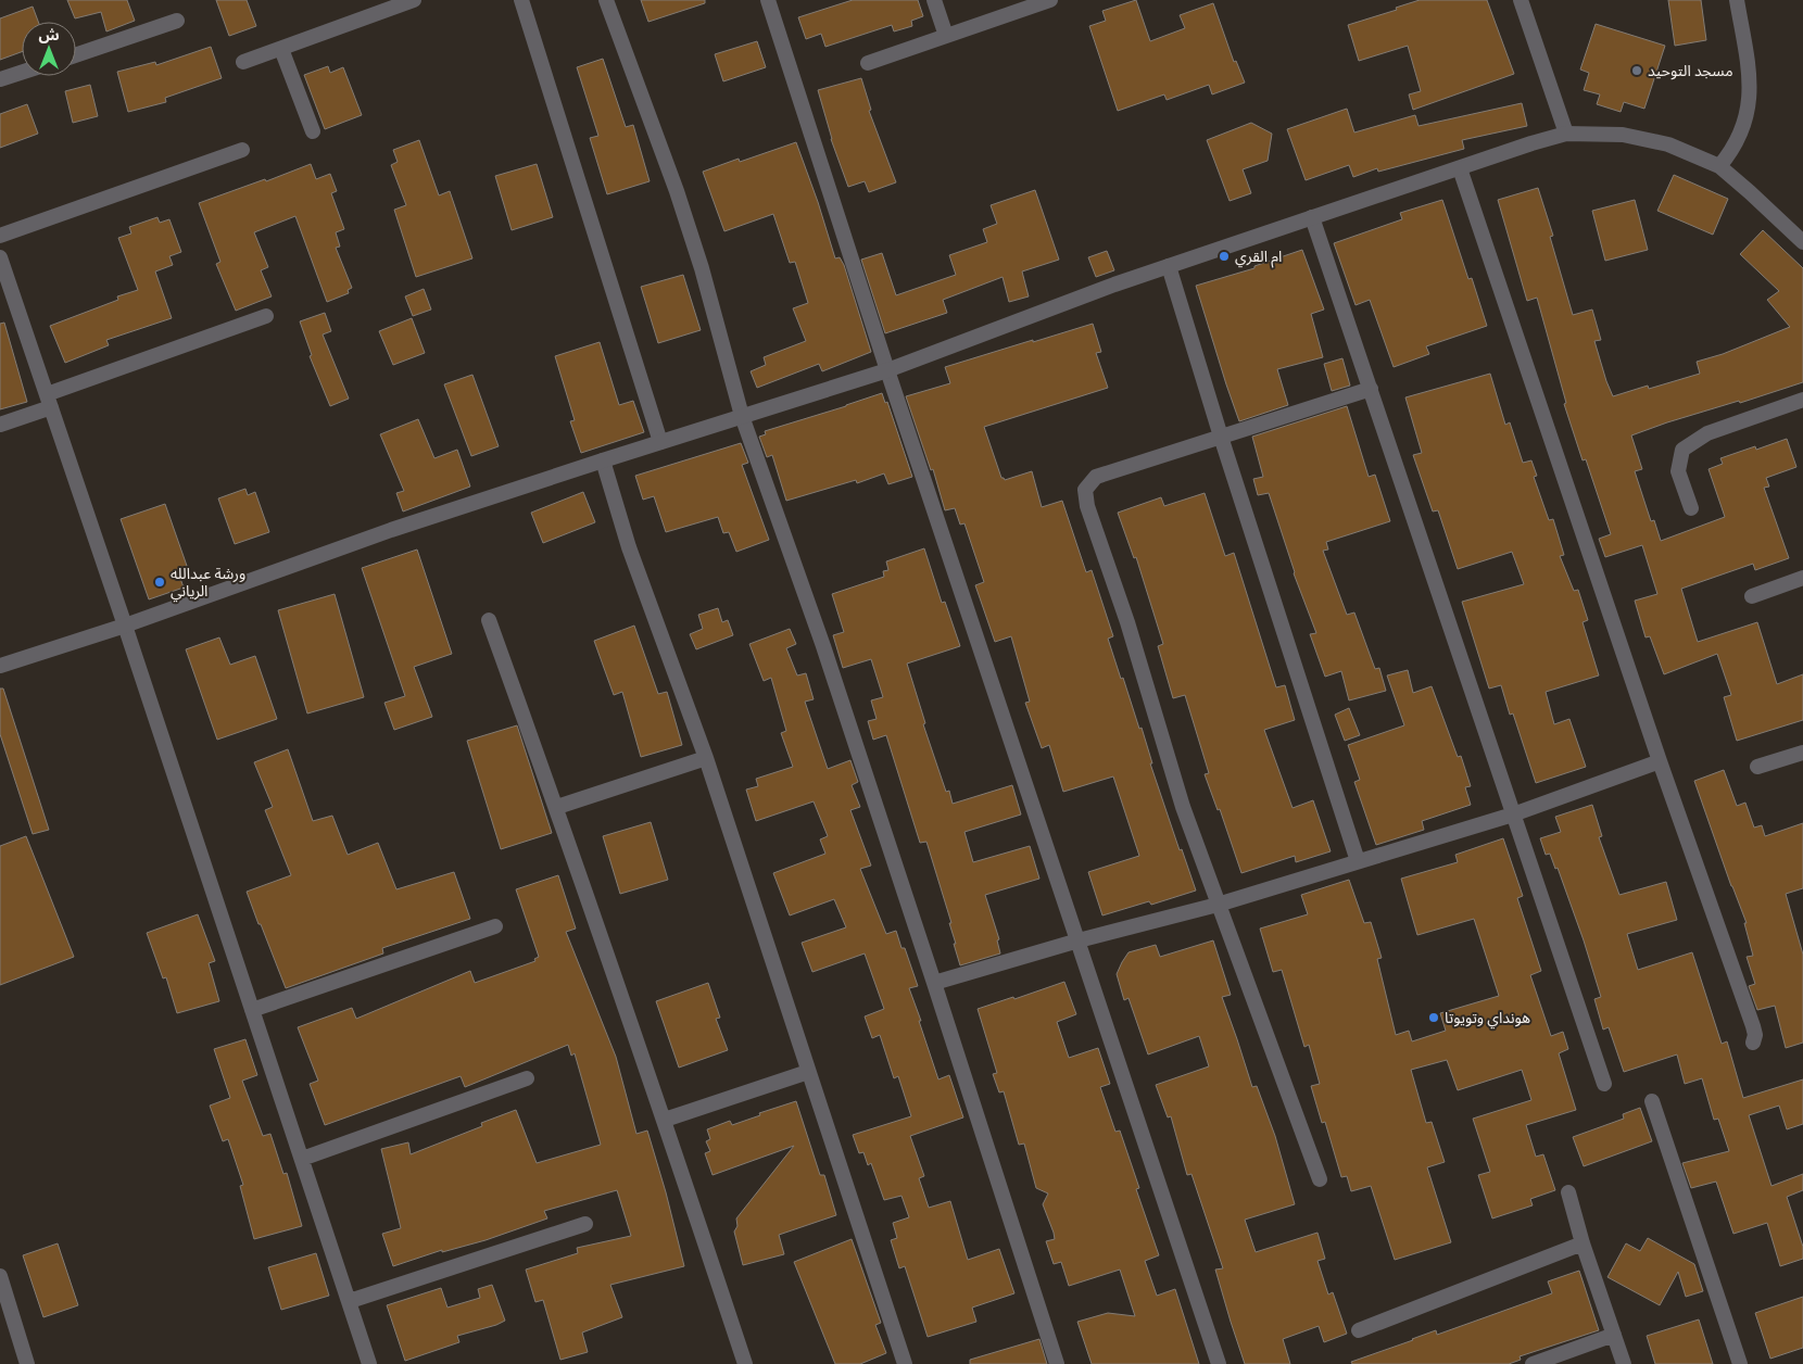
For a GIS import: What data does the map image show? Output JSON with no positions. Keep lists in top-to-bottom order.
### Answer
{
  "places": [
    "مسجد التوحيد",
    "ام القري",
    "ورشة عبدالله الرياني",
    "هونداي وتويوتا"
  ],
  "north": "top"
}
